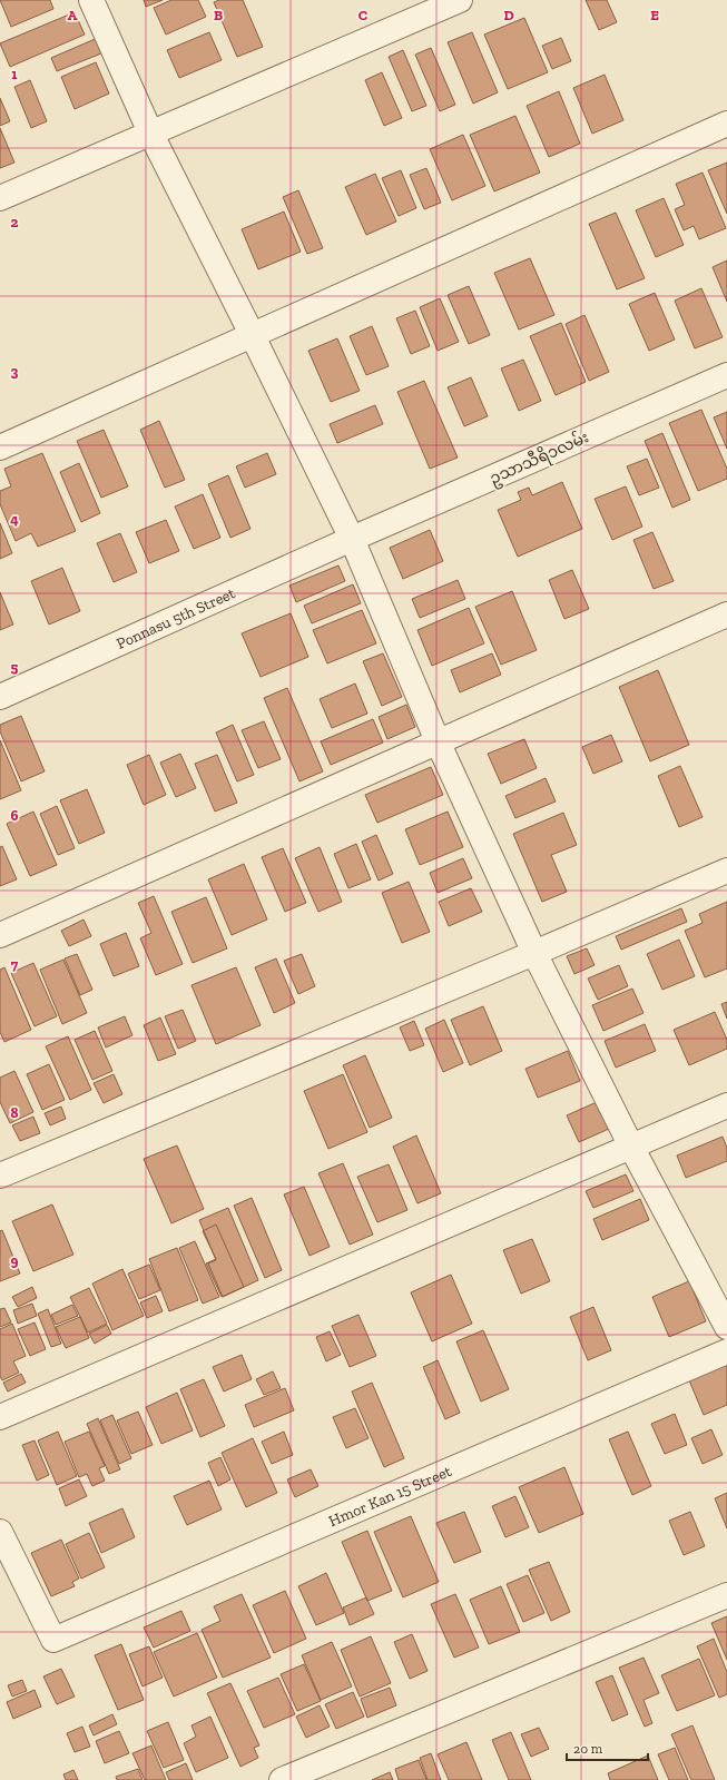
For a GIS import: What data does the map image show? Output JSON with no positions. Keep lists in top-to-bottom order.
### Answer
{
  "streets": {
    "street": ["ဥသာသီရိ၁လမ်း", "Ponnasu 5th Street", "Hmor Kan 15 Street"]
  },
  "crossings": [
    ["ဥသာသီရိ၁လမ်း", "Ponnasu 5th Street"]
  ],
  "scale_bar": "20 m",
  "grid": {
    "columns": [
      "A",
      "B",
      "C",
      "D",
      "E"
    ],
    "rows": [
      "1",
      "2",
      "3",
      "4",
      "5",
      "6",
      "7",
      "8",
      "9"
    ]
  }
}
